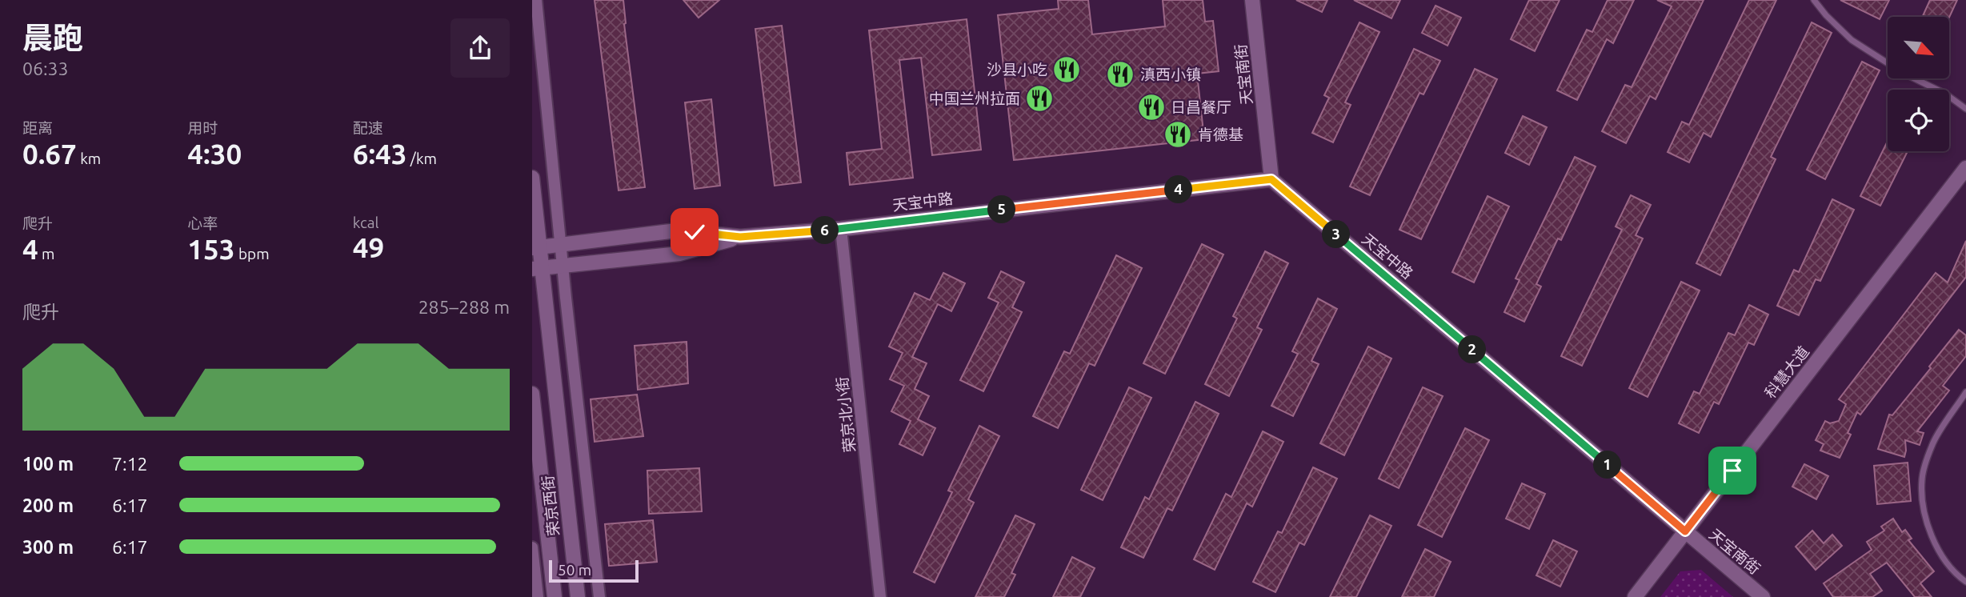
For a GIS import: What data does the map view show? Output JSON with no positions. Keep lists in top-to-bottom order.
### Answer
{
  "streets": {
    "street": [
      "天宝南街",
      "天宝中路",
      "科慧大道",
      "荣京北小街",
      "荣京西街"
    ]
  },
  "crossings": [
    ["天宝南街", "天宝中路"],
    ["天宝南街", "科慧大道"],
    ["天宝中路", "科慧大道"],
    ["天宝中路", "荣京北小街"],
    ["天宝中路", "荣京西街"]
  ],
  "places": {
    "restaurant": [
      "沙县小吃",
      "滇西小镇",
      "中国兰州拉面",
      "日昌餐厅",
      "肯德基"
    ]
  },
  "scale_bar": "50 m",
  "north": "bottom right",
  "page": {
    "heading": ["晨跑", "06:33"],
    "stats": [
      ["距离", "0.67 km"],
      ["用时", "4:30"],
      ["配速", "6:43 /km"],
      ["爬升", "4 m"],
      ["心率", "153 bpm"],
      ["kcal", "49"]
    ],
    "pins": [
      "4",
      "5",
      "6",
      "3",
      "2",
      "1"
    ],
    "chart": ["爬升", "285–288 m"],
    "list": [
      {
        "name": "100 m",
        "note": "7:12"
      },
      {
        "name": "200 m",
        "note": "6:17"
      },
      {
        "name": "300 m",
        "note": "6:17"
      }
    ],
    "scale": "50 m"
  }
}
